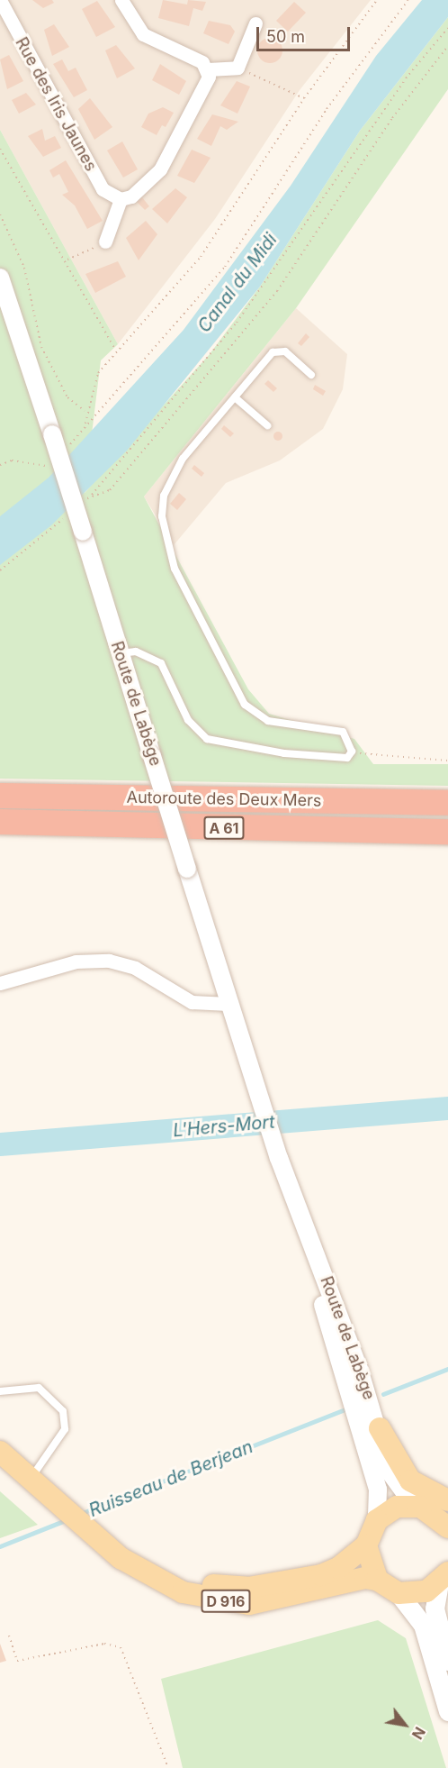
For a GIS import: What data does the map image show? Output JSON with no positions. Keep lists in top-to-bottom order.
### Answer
{
  "streets": {
    "highway": ["Autoroute des Deux Mers", "A 61"],
    "main road": ["D 916"],
    "street": ["Rue des Iris Jaunes", "Route de Labège"]
  },
  "water": ["Canal du Midi", "L'Hers-Mort", "Ruisseau de Berjean"],
  "scale_bar": "50 m",
  "north": "bottom right"
}
